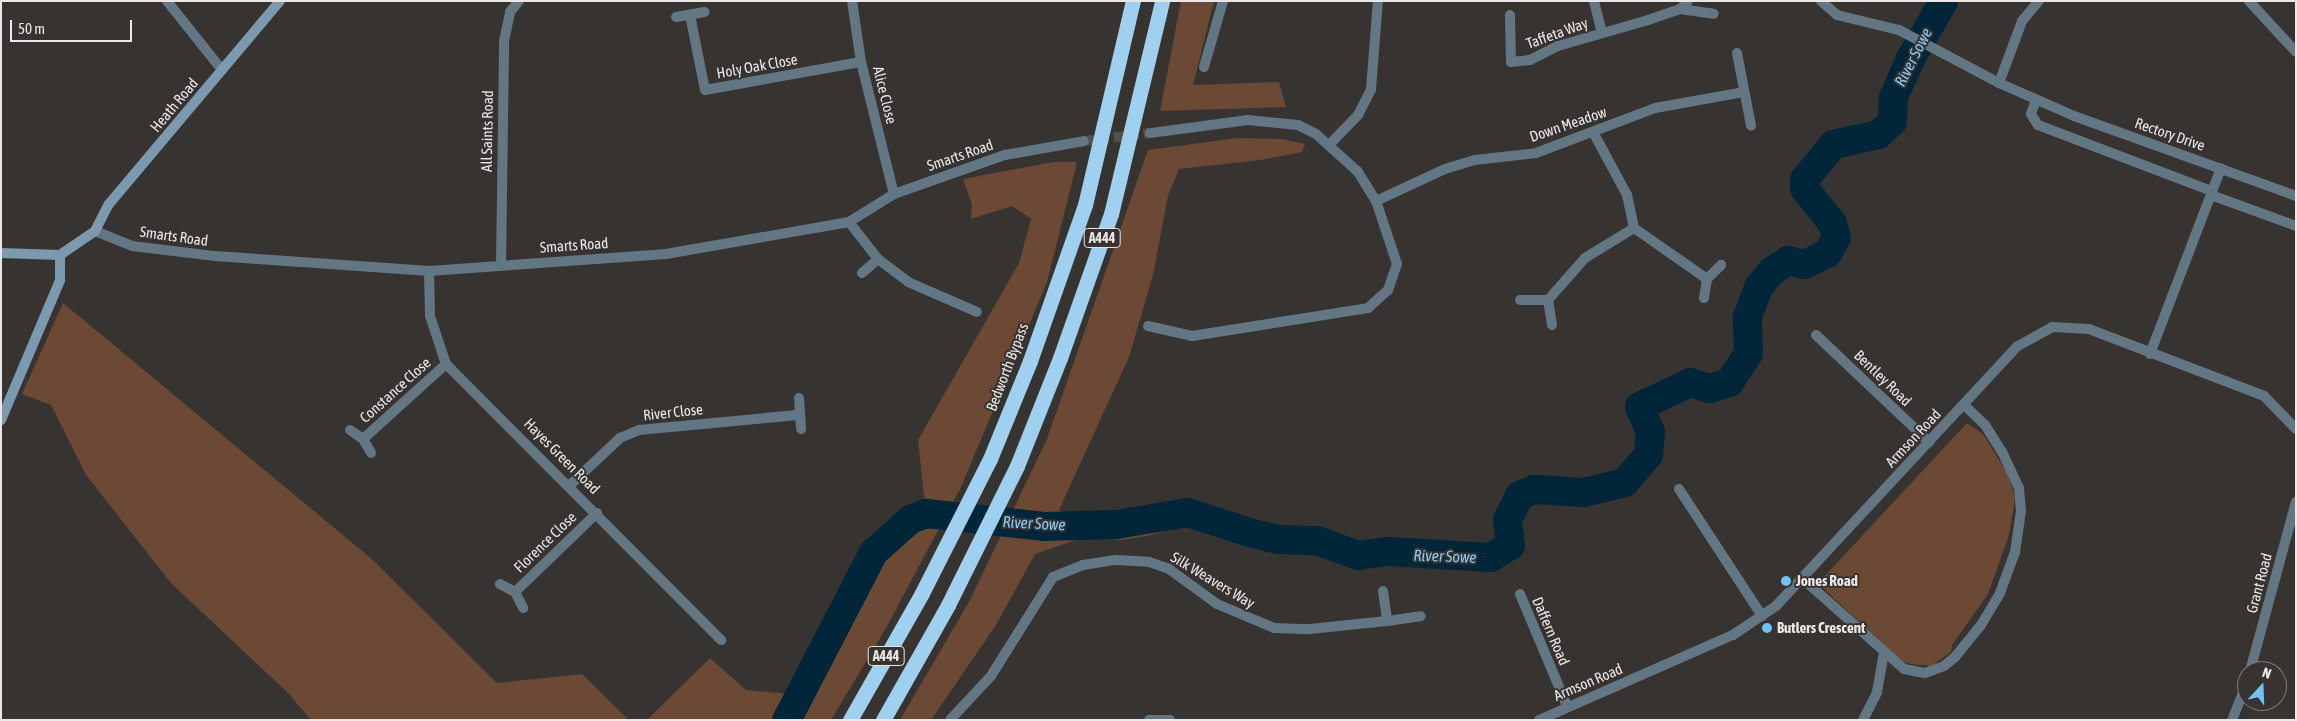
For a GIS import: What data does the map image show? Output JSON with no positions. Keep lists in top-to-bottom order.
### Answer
{
  "streets": {
    "highway": ["A444", "Bedworth Bypass"],
    "street": [
      "Taffeta Way",
      "Holy Oak Close",
      "Alice Close",
      "Heath Road",
      "Down Meadow",
      "All Saints Road",
      "Rectory Drive",
      "Smarts Road",
      "Bentley Road",
      "Constance Close",
      "River Close",
      "Armson Road",
      "Hayes Green Road",
      "Florence Close",
      "Silk Weavers Way",
      "Grant Road",
      "Daffern Road"
    ]
  },
  "crossings": [
    ["Holy Oak Close", "Alice Close"],
    ["Alice Close", "Smarts Road"],
    ["Heath Road", "Smarts Road"],
    ["All Saints Road", "Smarts Road"],
    ["Smarts Road", "Hayes Green Road"],
    ["Bentley Road", "Armson Road"],
    ["Constance Close", "Hayes Green Road"],
    ["River Close", "Hayes Green Road"],
    ["Armson Road", "Daffern Road"],
    ["Hayes Green Road", "Florence Close"]
  ],
  "water": ["River Sowe"],
  "places": ["Jones Road", "Butlers Crescent"],
  "scale_bar": "50 m",
  "north": "top"
}
